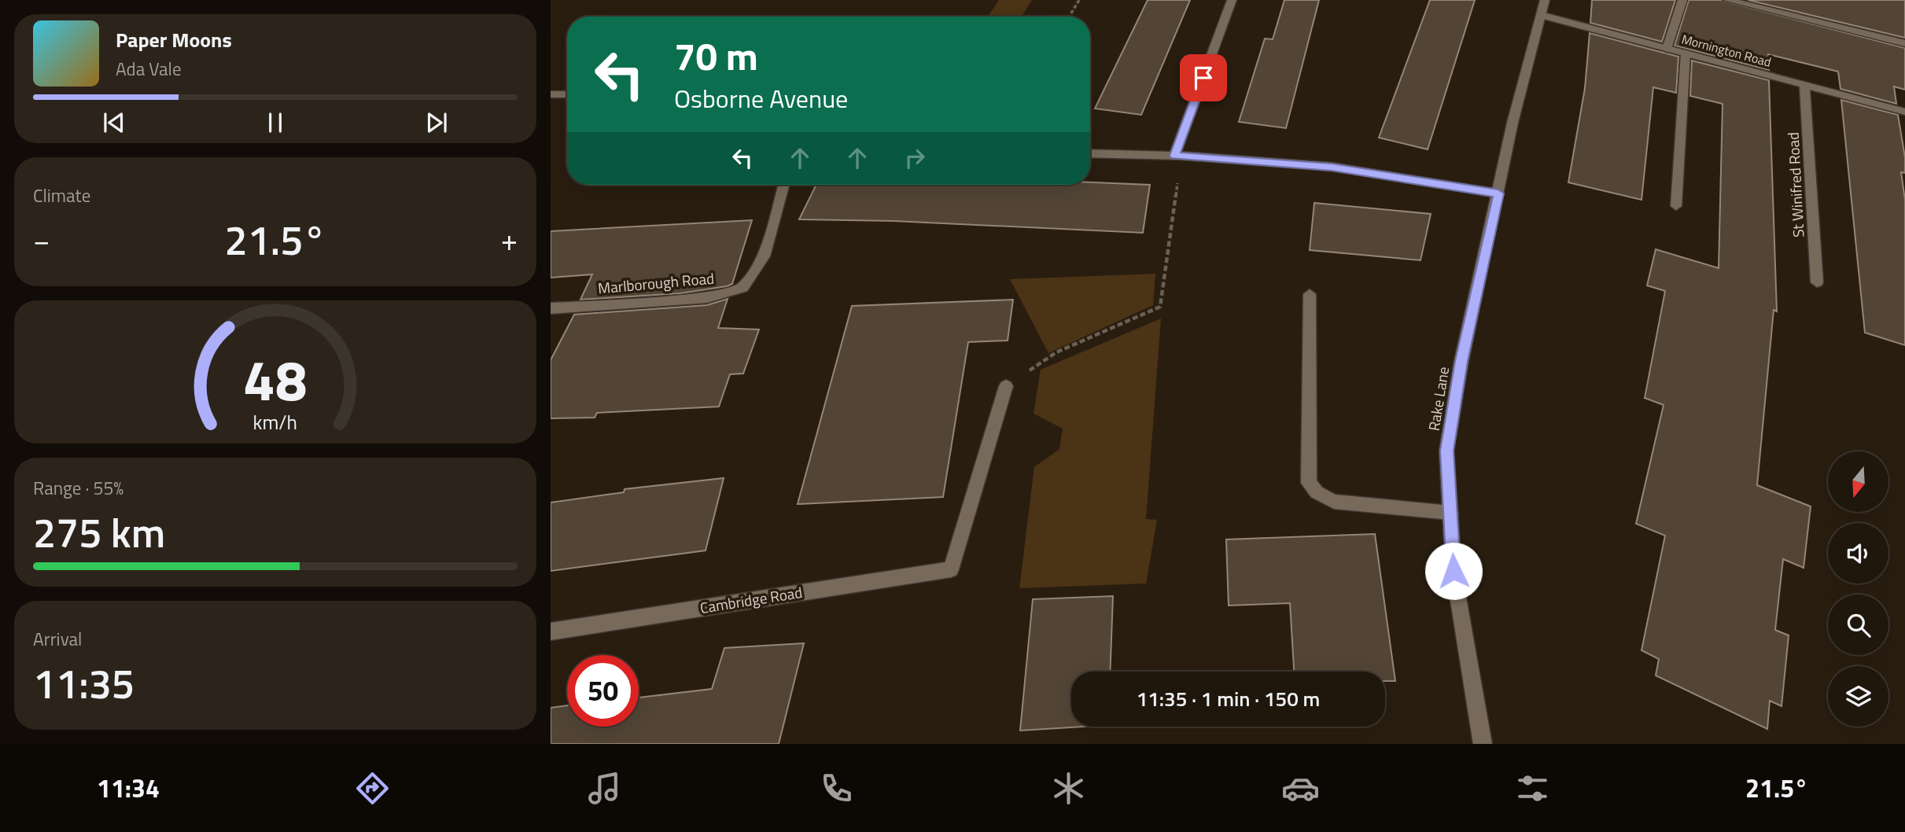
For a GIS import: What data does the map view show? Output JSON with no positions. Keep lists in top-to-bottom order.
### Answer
{
  "streets": {
    "street": [
      "Mornington Road",
      "St Winifred Road",
      "Marlborough Road",
      "Rake Lane",
      "Cambridge Road"
    ]
  },
  "crossings": [
    ["Mornington Road", "St Winifred Road"],
    ["Mornington Road", "Rake Lane"]
  ],
  "north": "bottom",
  "page": {
    "turn": ["70 m", "Osborne Avenue"],
    "song": ["Paper Moons", "Ada Vale"],
    "tile": [
      "Climate",
      ["Range · 55%", "275 km"],
      ["Arrival", "11:35"]
    ],
    "heat": ["−", "21.5°", "+"],
    "limit": "50",
    "trip": "11:35 · 1 min · 150 m",
    "tabs": ["11:34", "21.5°"],
    "gauge": ["48", "km/h"]
  }
}
